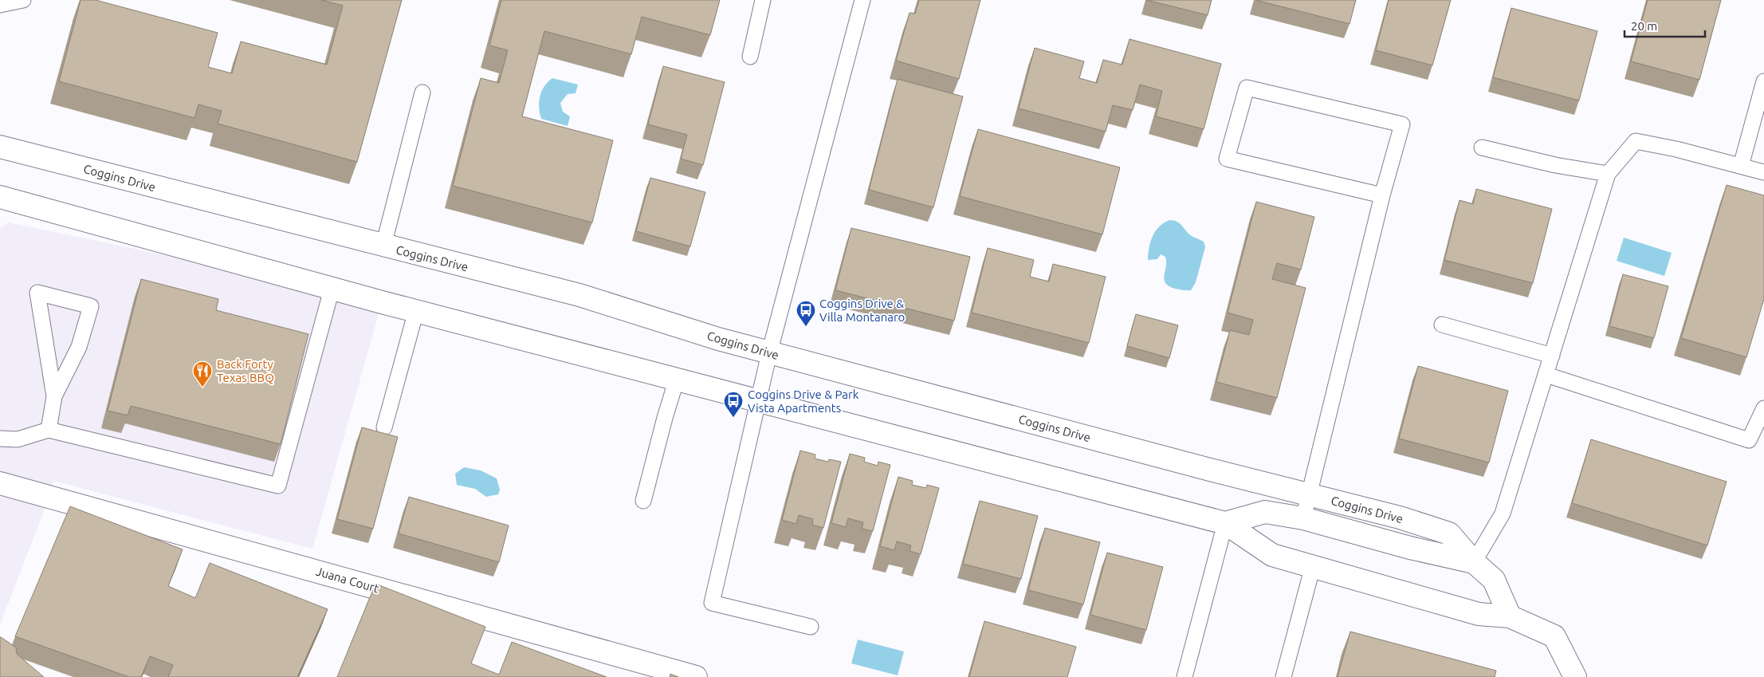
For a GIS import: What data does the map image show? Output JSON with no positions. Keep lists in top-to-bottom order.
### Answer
{
  "streets": {
    "street": ["Coggins Drive", "Juana Court"]
  },
  "places": {
    "bus stop": ["Coggins Drive & Villa Montanaro", "Coggins Drive & Park Vista Apartments"],
    "restaurant": ["Back Forty Texas BBQ"]
  },
  "scale_bar": "20 m"
}
